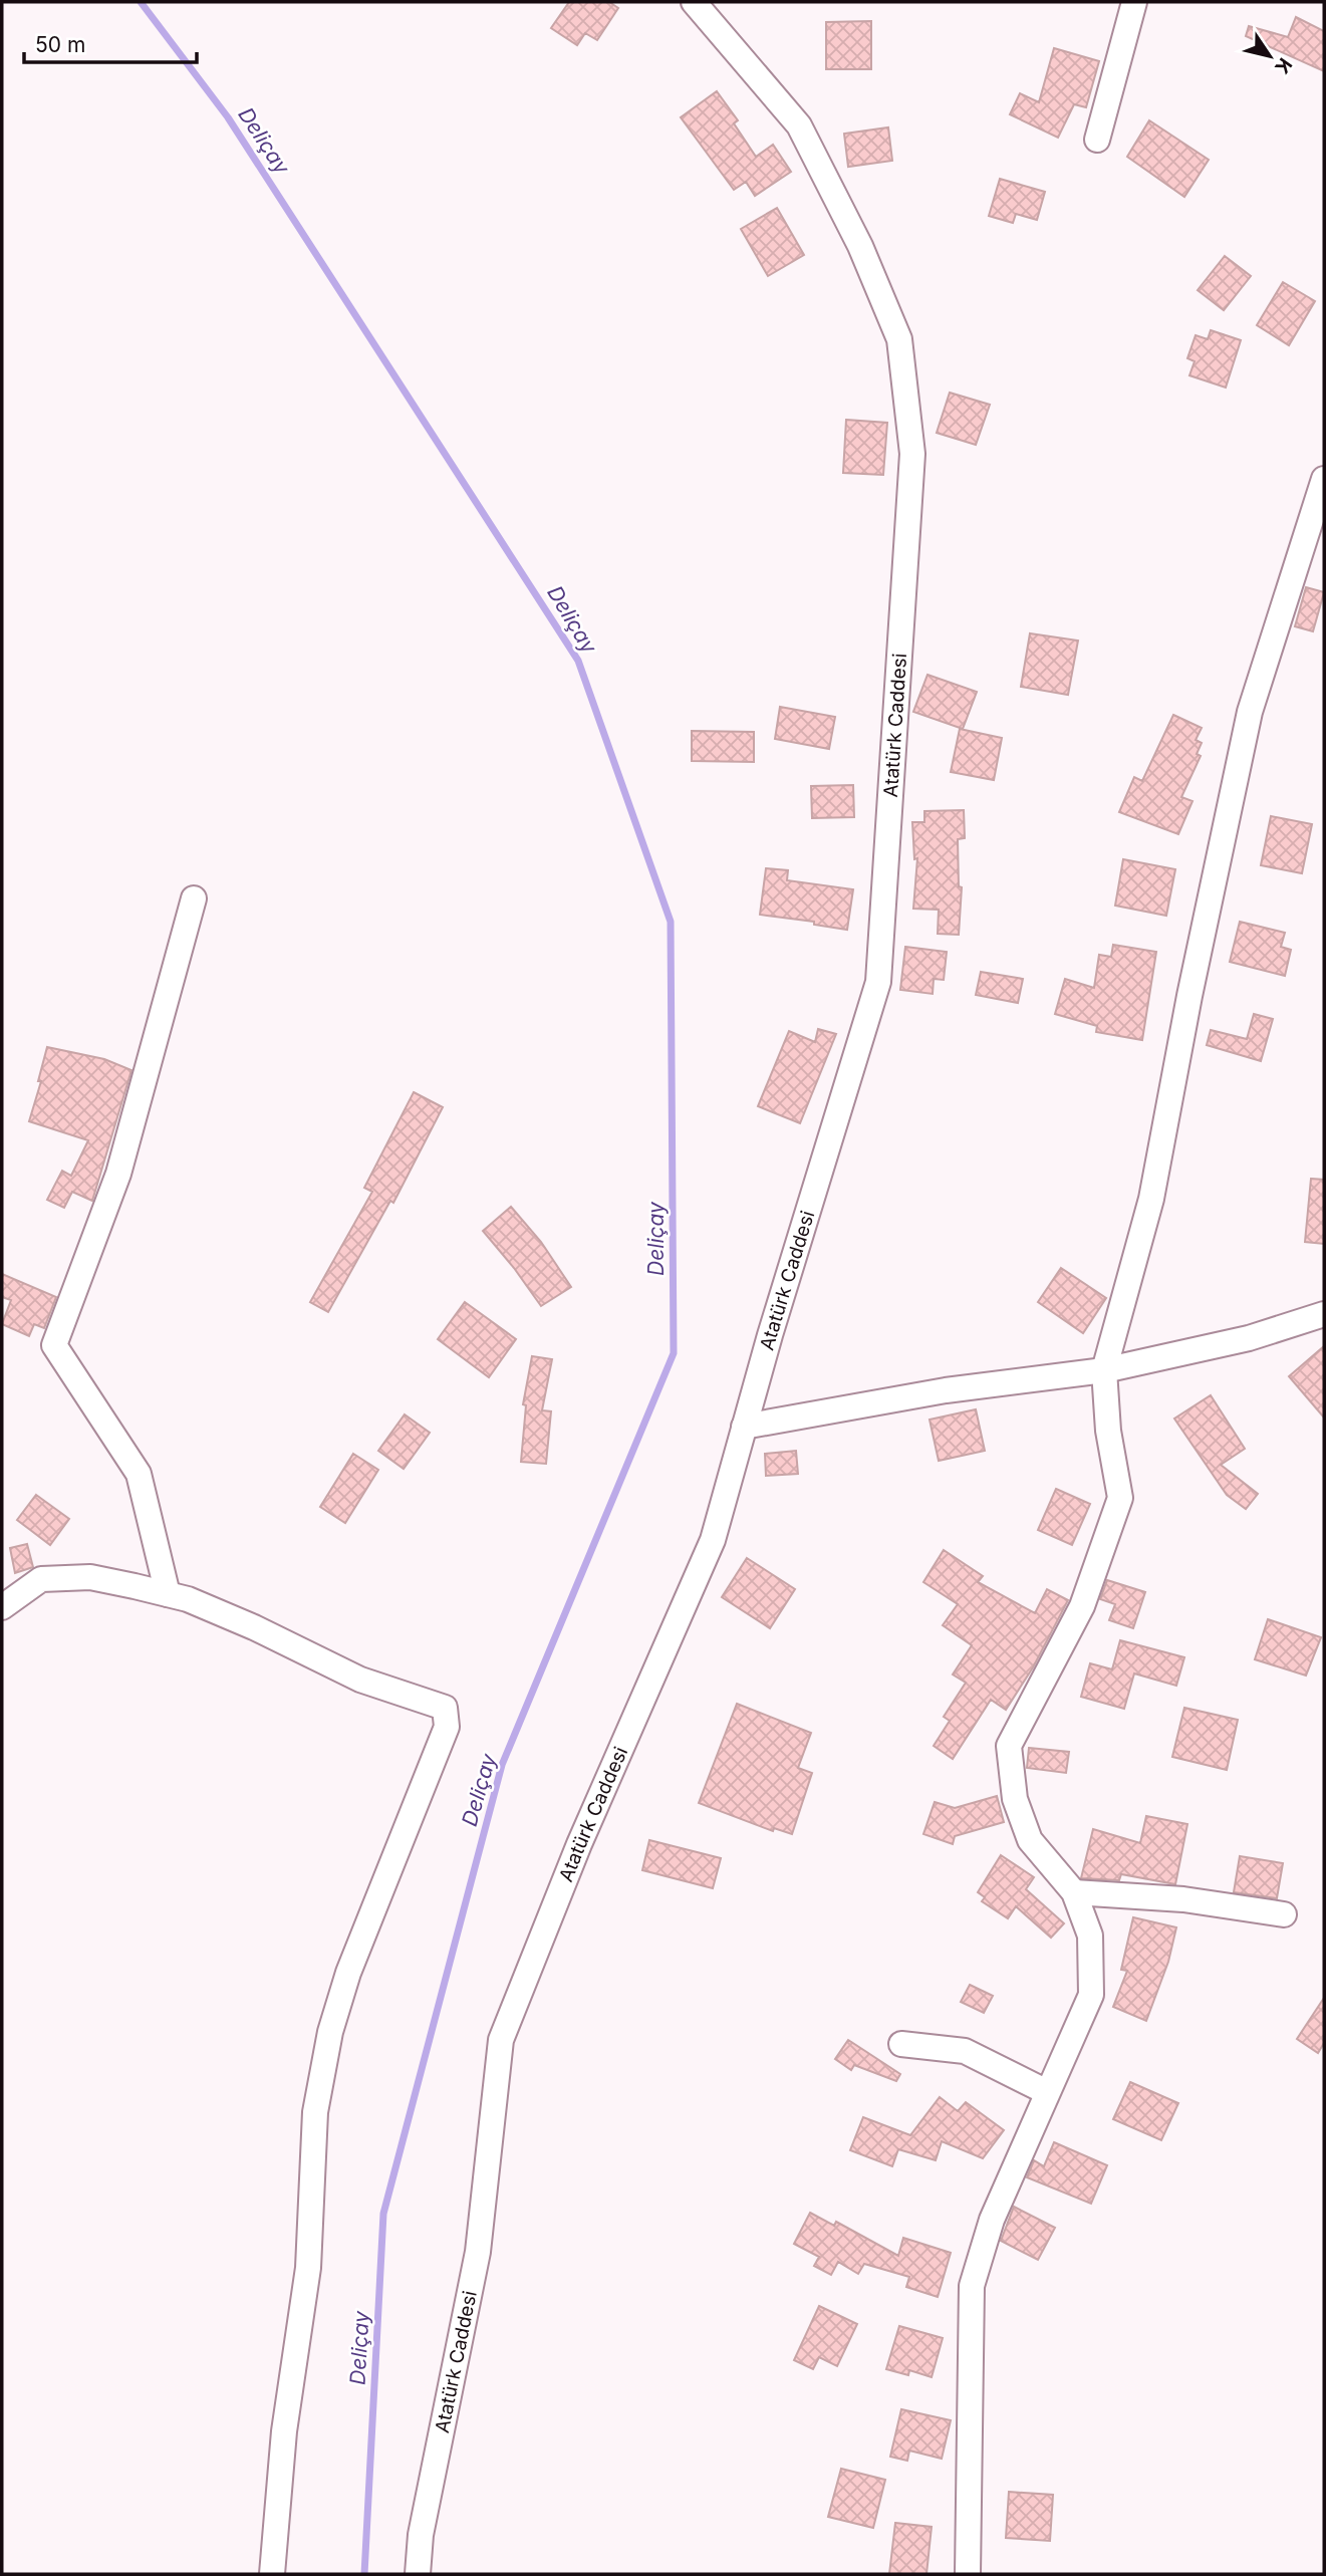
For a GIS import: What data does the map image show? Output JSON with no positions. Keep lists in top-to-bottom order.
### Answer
{
  "streets": {
    "street": ["Atatürk Caddesi"]
  },
  "water": ["Deliçay"],
  "scale_bar": "50 m",
  "north": "bottom right"
}
